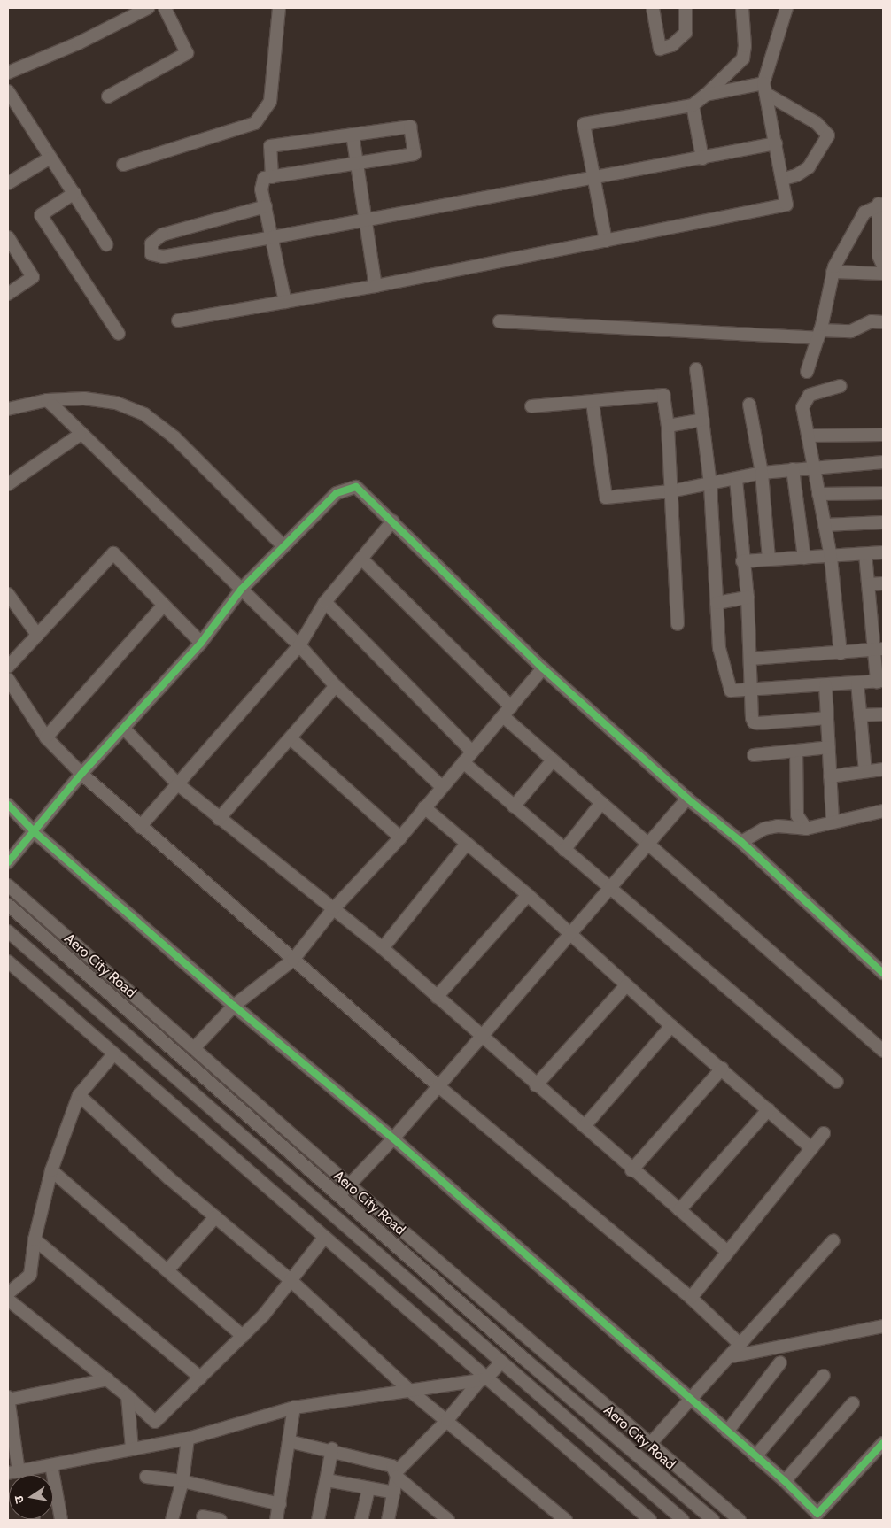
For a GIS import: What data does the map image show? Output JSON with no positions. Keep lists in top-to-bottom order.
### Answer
{
  "streets": {
    "street": ["Aero City Road"]
  },
  "north": "left"
}
